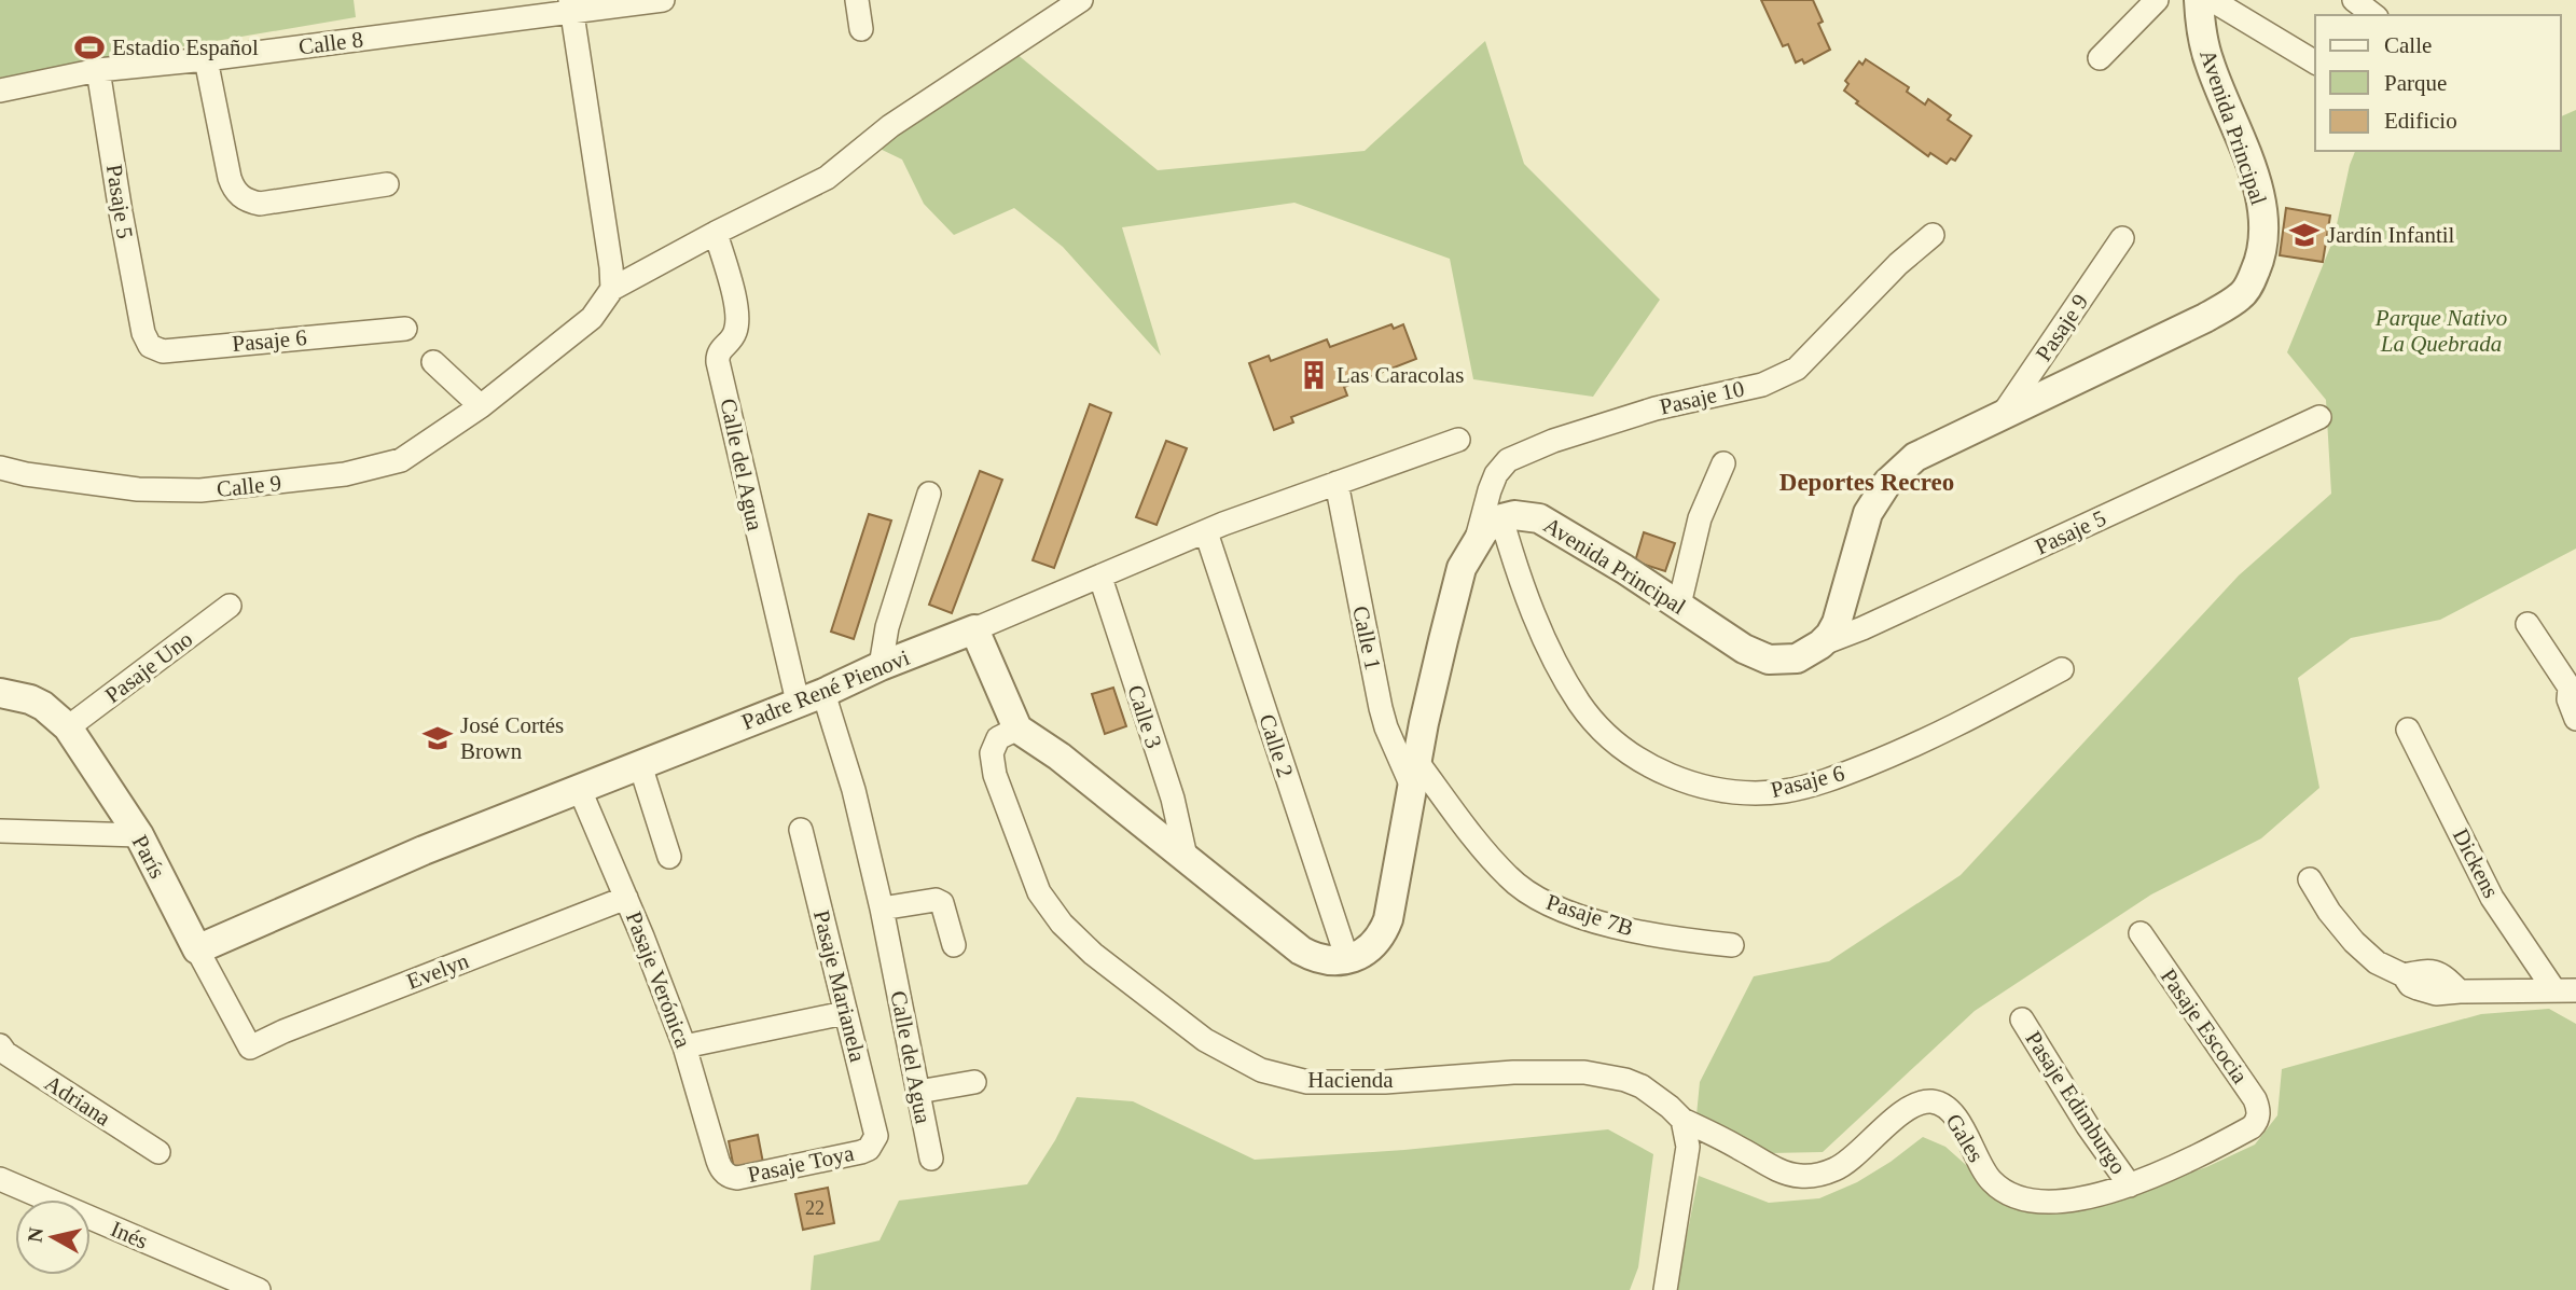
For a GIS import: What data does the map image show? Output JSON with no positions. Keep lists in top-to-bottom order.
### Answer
{
  "streets": {
    "street": [
      "Calle 8",
      "Avenida Principal",
      "Pasaje 5",
      "Pasaje 9",
      "Pasaje 6",
      "Pasaje 10",
      "Calle del Agua",
      "Calle 9",
      "Calle 1",
      "Pasaje Uno",
      "Padre René Pienovi",
      "Calle 3",
      "Calle 2",
      "París",
      "Dickens",
      "Pasaje 7B",
      "Evelyn",
      "Pasaje Verónica",
      "Pasaje Marianela",
      "Pasaje Escocia",
      "Hacienda",
      "Adriana",
      "Pasaje Edimburgo",
      "Gales",
      "Pasaje Toya",
      "Inés"
    ]
  },
  "crossings": [
    ["Calle 8", "Pasaje 5"],
    ["Avenida Principal", "Pasaje 5"],
    ["Avenida Principal", "Pasaje 9"],
    ["Avenida Principal", "Pasaje 6"],
    ["Pasaje 5", "Pasaje 6"],
    ["Calle del Agua", "Calle 9"],
    ["Calle del Agua", "Padre René Pienovi"],
    ["Calle 1", "Padre René Pienovi"],
    ["Calle 1", "Pasaje 7B"],
    ["Pasaje Uno", "París"],
    ["Padre René Pienovi", "Calle 3"],
    ["Padre René Pienovi", "Calle 2"],
    ["Padre René Pienovi", "París"],
    ["Padre René Pienovi", "Pasaje Verónica"],
    ["París", "Evelyn"],
    ["Evelyn", "Pasaje Verónica"],
    ["Pasaje Verónica", "Pasaje Toya"],
    ["Pasaje Marianela", "Pasaje Toya"],
    ["Pasaje Escocia", "Gales"],
    ["Hacienda", "Gales"],
    ["Pasaje Edimburgo", "Gales"]
  ],
  "districts": ["Deportes Recreo"],
  "parks": ["Parque Nativo La Quebrada"],
  "places": {
    "sports": ["Estadio Español"],
    "school or university": ["Jardín Infantil", "José Cortés Brown"],
    "building": ["Las Caracolas"]
  },
  "house_numbers": ["22"],
  "legend": ["Calle", "Parque", "Edificio"],
  "north": "left"
}
